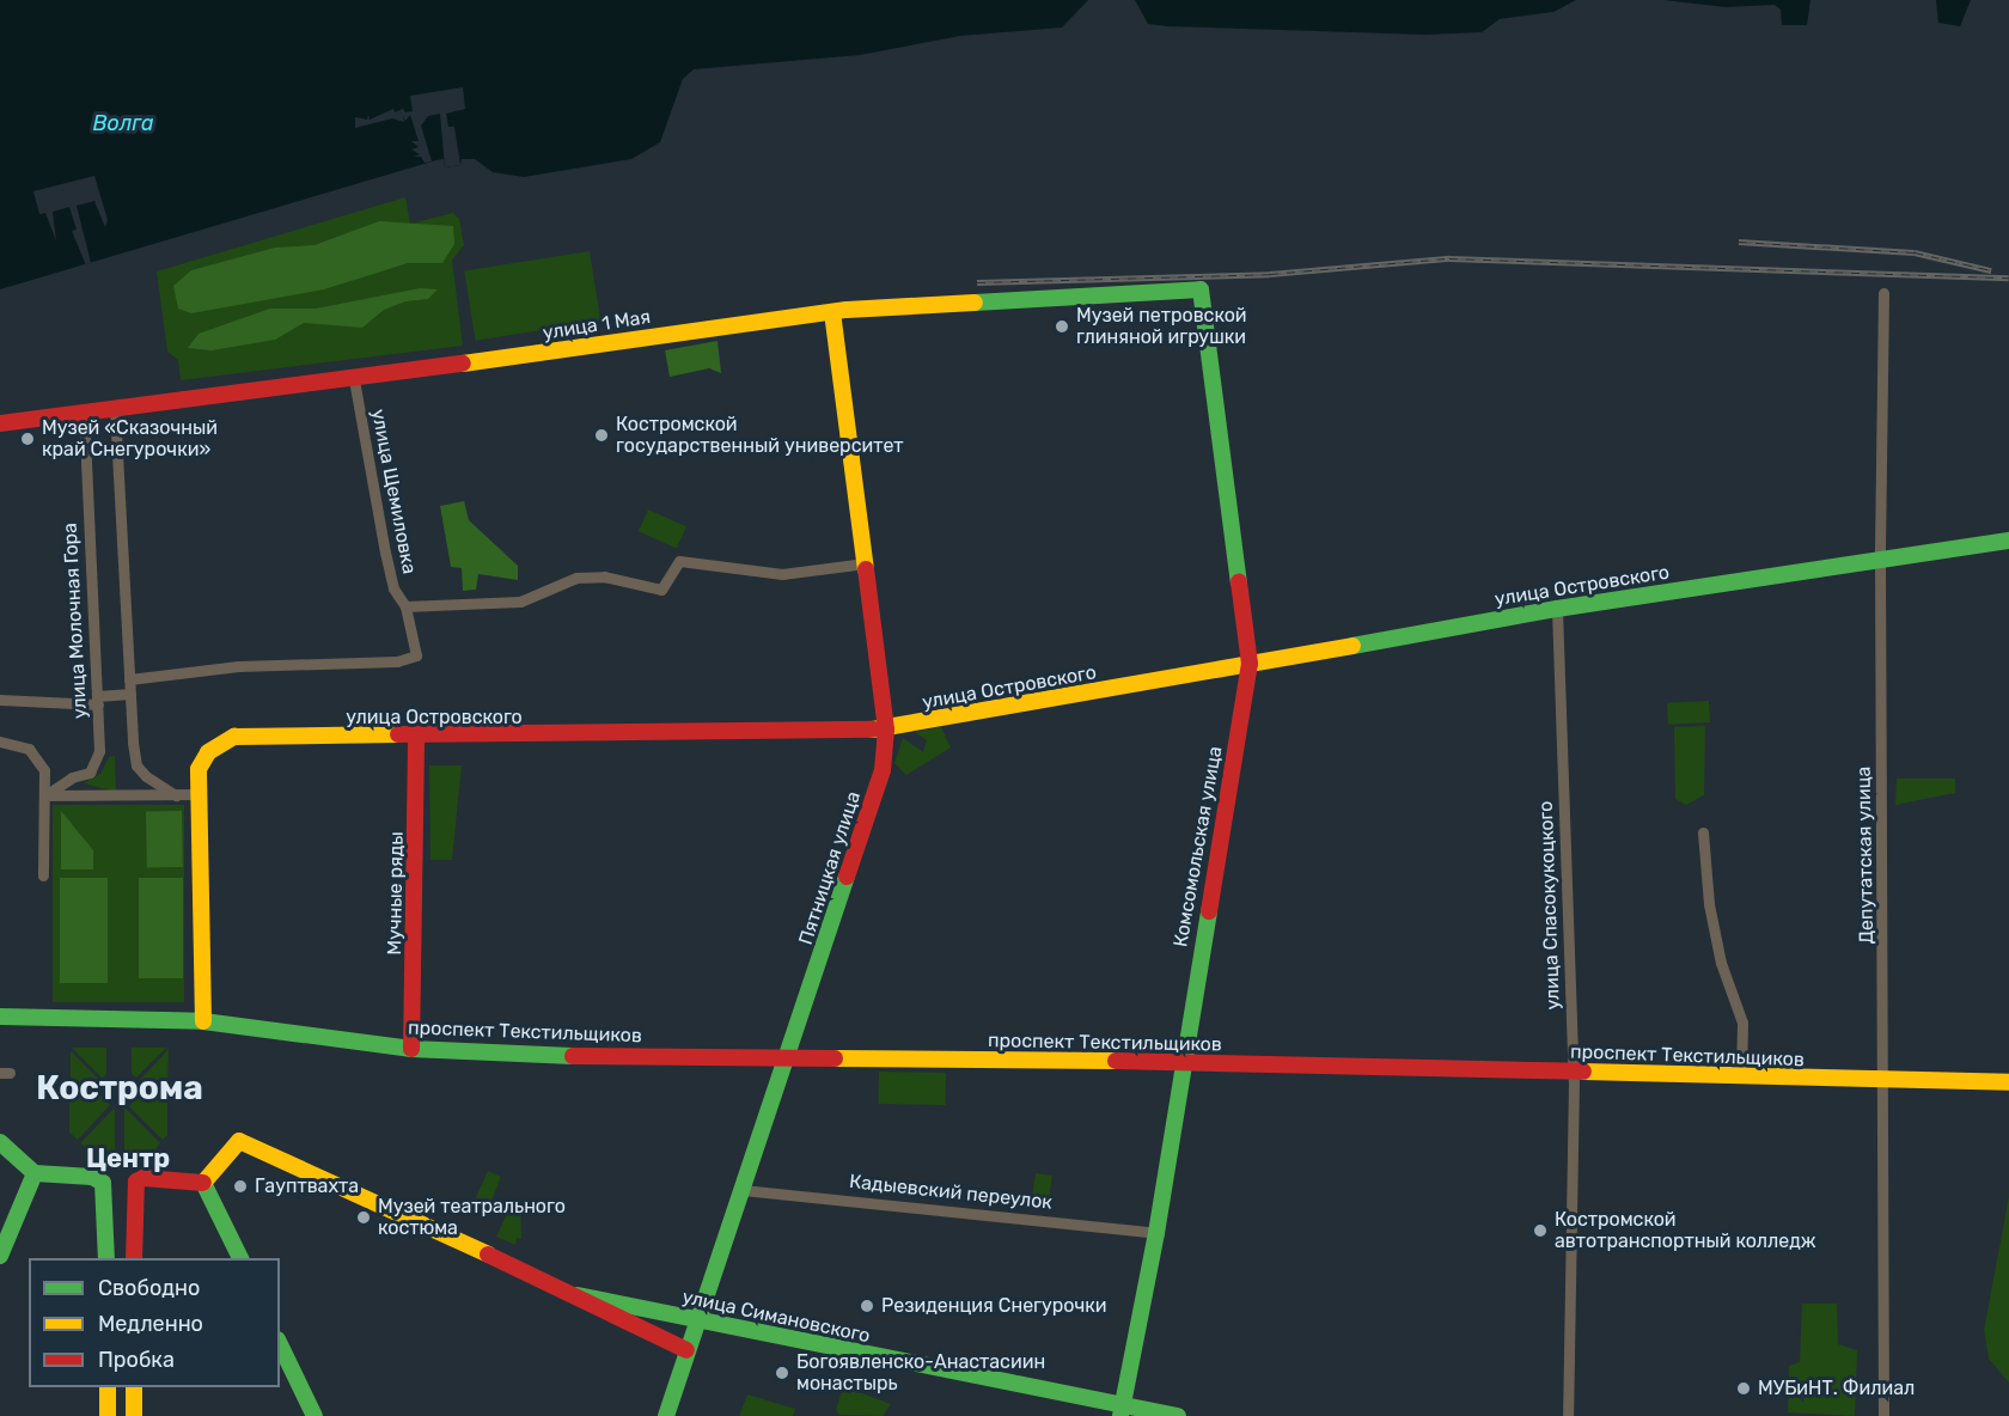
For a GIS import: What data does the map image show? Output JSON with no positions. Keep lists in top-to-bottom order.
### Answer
{
  "streets": {
    "street": [
      "улица 1 Мая",
      "улица Щемиловка",
      "улица Островского",
      "улица Молочная Гора",
      "Комсомольская улица",
      "Депутатская улица",
      "Пятницкая улица",
      "Мучные ряды",
      "улица Спасокукоцкого",
      "проспект Текстильщиков",
      "Кадыевский переулок",
      "улица Симановского"
    ]
  },
  "crossings": [
    ["улица 1 Мая", "улица Щемиловка"],
    ["улица 1 Мая", "улица Молочная Гора"],
    ["улица 1 Мая", "Комсомольская улица"],
    ["улица 1 Мая", "Пятницкая улица"],
    ["улица Островского", "Комсомольская улица"],
    ["улица Островского", "Депутатская улица"],
    ["улица Островского", "Пятницкая улица"],
    ["улица Островского", "Мучные ряды"],
    ["улица Островского", "улица Спасокукоцкого"],
    ["Комсомольская улица", "проспект Текстильщиков"],
    ["Комсомольская улица", "Кадыевский переулок"],
    ["Комсомольская улица", "улица Симановского"],
    ["Депутатская улица", "проспект Текстильщиков"],
    ["Пятницкая улица", "проспект Текстильщиков"],
    ["Пятницкая улица", "Кадыевский переулок"],
    ["Пятницкая улица", "улица Симановского"],
    ["Мучные ряды", "проспект Текстильщиков"],
    ["улица Спасокукоцкого", "проспект Текстильщиков"]
  ],
  "districts": ["Кострома", "Центр"],
  "water": ["Волга"],
  "places": [
    "Музей петровской глиняной игрушки",
    "Костромской государственный университет",
    "Музей «Сказочный край Снегурочки»",
    "Гауптвахта",
    "Музей театрального костюма",
    "Костромской автотранспортный колледж",
    "Резиденция Снегурочки",
    "Богоявленско-Анастасиин монастырь",
    "МУБиНТ. Филиал"
  ],
  "legend": ["Свободно", "Медленно", "Пробка"]
}
